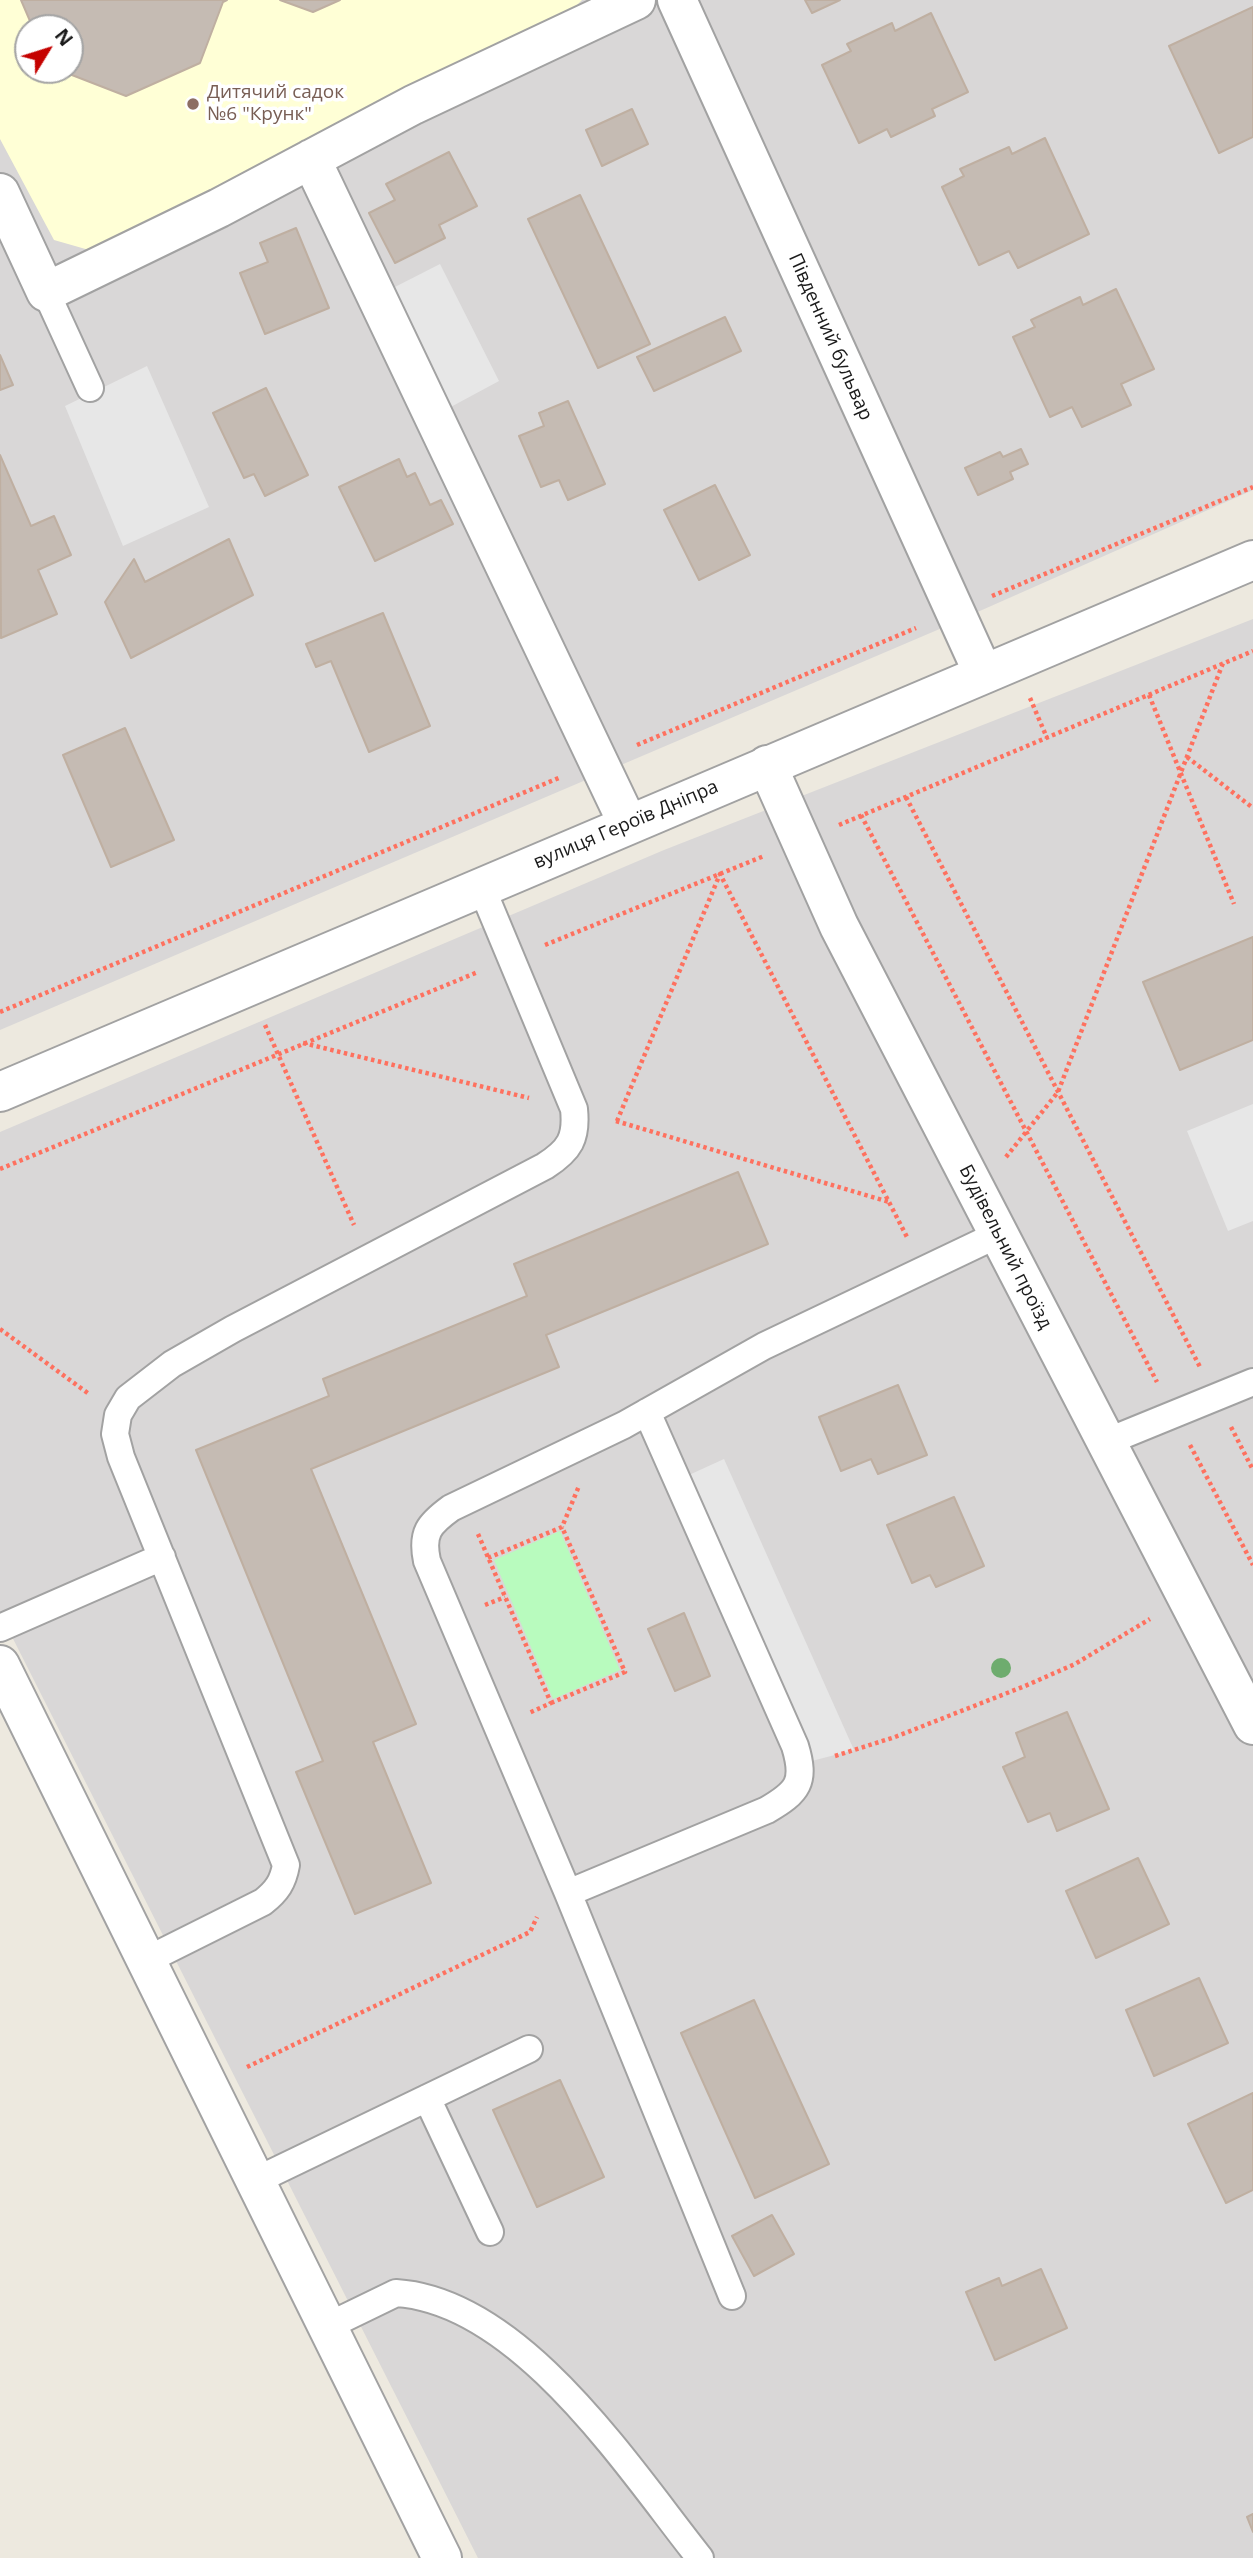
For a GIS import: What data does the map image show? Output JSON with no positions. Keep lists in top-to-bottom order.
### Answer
{
  "streets": {
    "street": ["Південний бульвар", "вулиця Героїв Дніпра", "Будівельний проїзд"]
  },
  "crossings": [
    ["Південний бульвар", "вулиця Героїв Дніпра"],
    ["вулиця Героїв Дніпра", "Будівельний проїзд"]
  ],
  "places": ["Дитячий садок №6 \"Крунк\""],
  "north": "top right"
}
